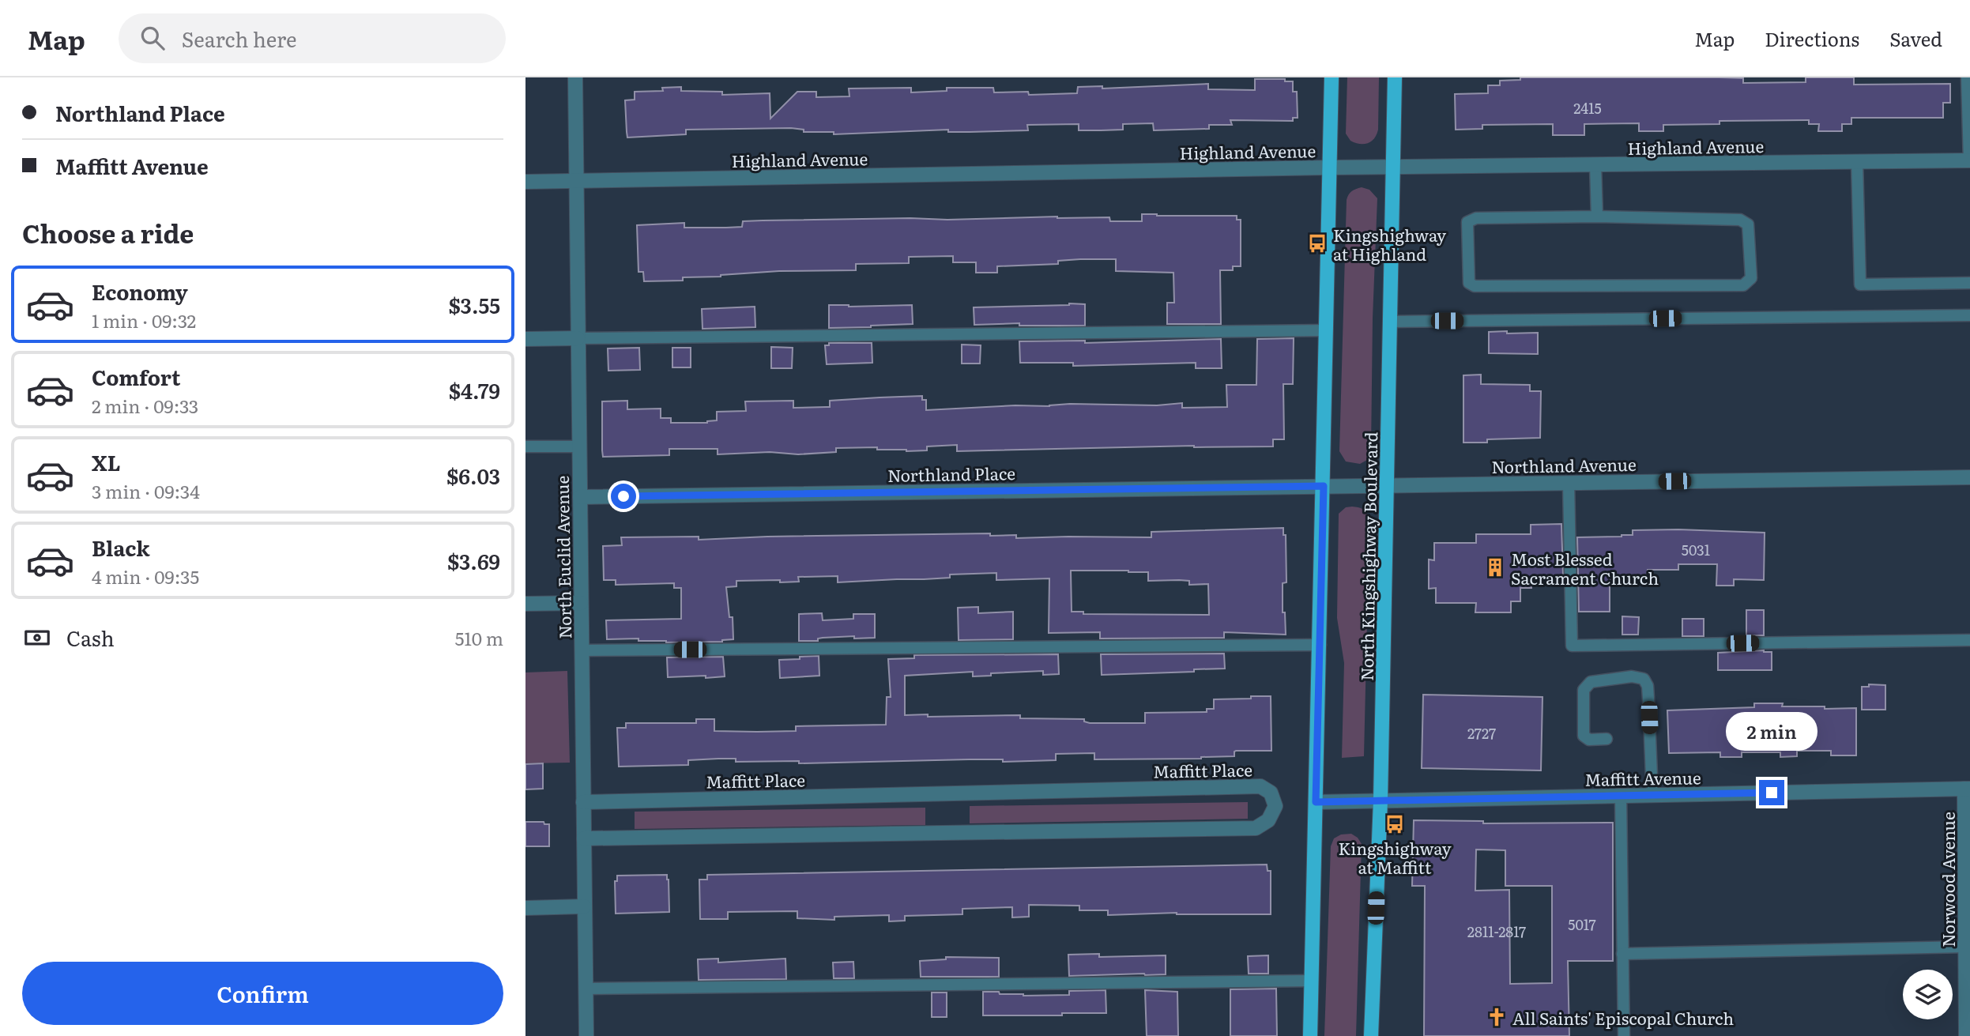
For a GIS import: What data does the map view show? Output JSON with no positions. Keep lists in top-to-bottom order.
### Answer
{
  "streets": {
    "main road": ["North Kingshighway Boulevard"],
    "street": [
      "Highland Avenue",
      "Northland Avenue",
      "Northland Place",
      "North Euclid Avenue",
      "Maffitt Place",
      "Maffitt Avenue",
      "Norwood Avenue"
    ]
  },
  "crossings": [
    ["Highland Avenue", "North Kingshighway Boulevard"],
    ["Highland Avenue", "North Euclid Avenue"],
    ["Northland Avenue", "Northland Place"],
    ["Northland Avenue", "North Kingshighway Boulevard"],
    ["Northland Place", "North Euclid Avenue"],
    ["North Kingshighway Boulevard", "Maffitt Avenue"],
    ["North Euclid Avenue", "Maffitt Place"],
    ["Maffitt Avenue", "Norwood Avenue"]
  ],
  "places": {
    "bus stop": ["Kingshighway at Highland", "Kingshighway at Maffitt"],
    "building": ["Most Blessed Sacrament Church"],
    "church": ["All Saints' Episcopal Church"]
  },
  "house_numbers": [
    "2415",
    "5031",
    "2727",
    "5017",
    "2811-2817"
  ],
  "page": {
    "header": "Map",
    "search": "Search here",
    "nav": ["Map", "Directions", "Saved"],
    "banner": ["Northland Place", "Maffitt Avenue"],
    "heading": "Choose a ride",
    "list": [
      {
        "name": "Economy",
        "note": "1 min · 09:32",
        "value": "$3.55"
      },
      {
        "name": "Comfort",
        "note": "2 min · 09:33",
        "value": "$4.79"
      },
      {
        "name": "XL",
        "note": "3 min · 09:34",
        "value": "$6.03"
      },
      {
        "name": "Black",
        "note": "4 min · 09:35",
        "value": "$3.69"
      }
    ],
    "pay": ["Cash", "510 m"],
    "bubble": "2 min",
    "buttons": "Confirm"
  }
}
